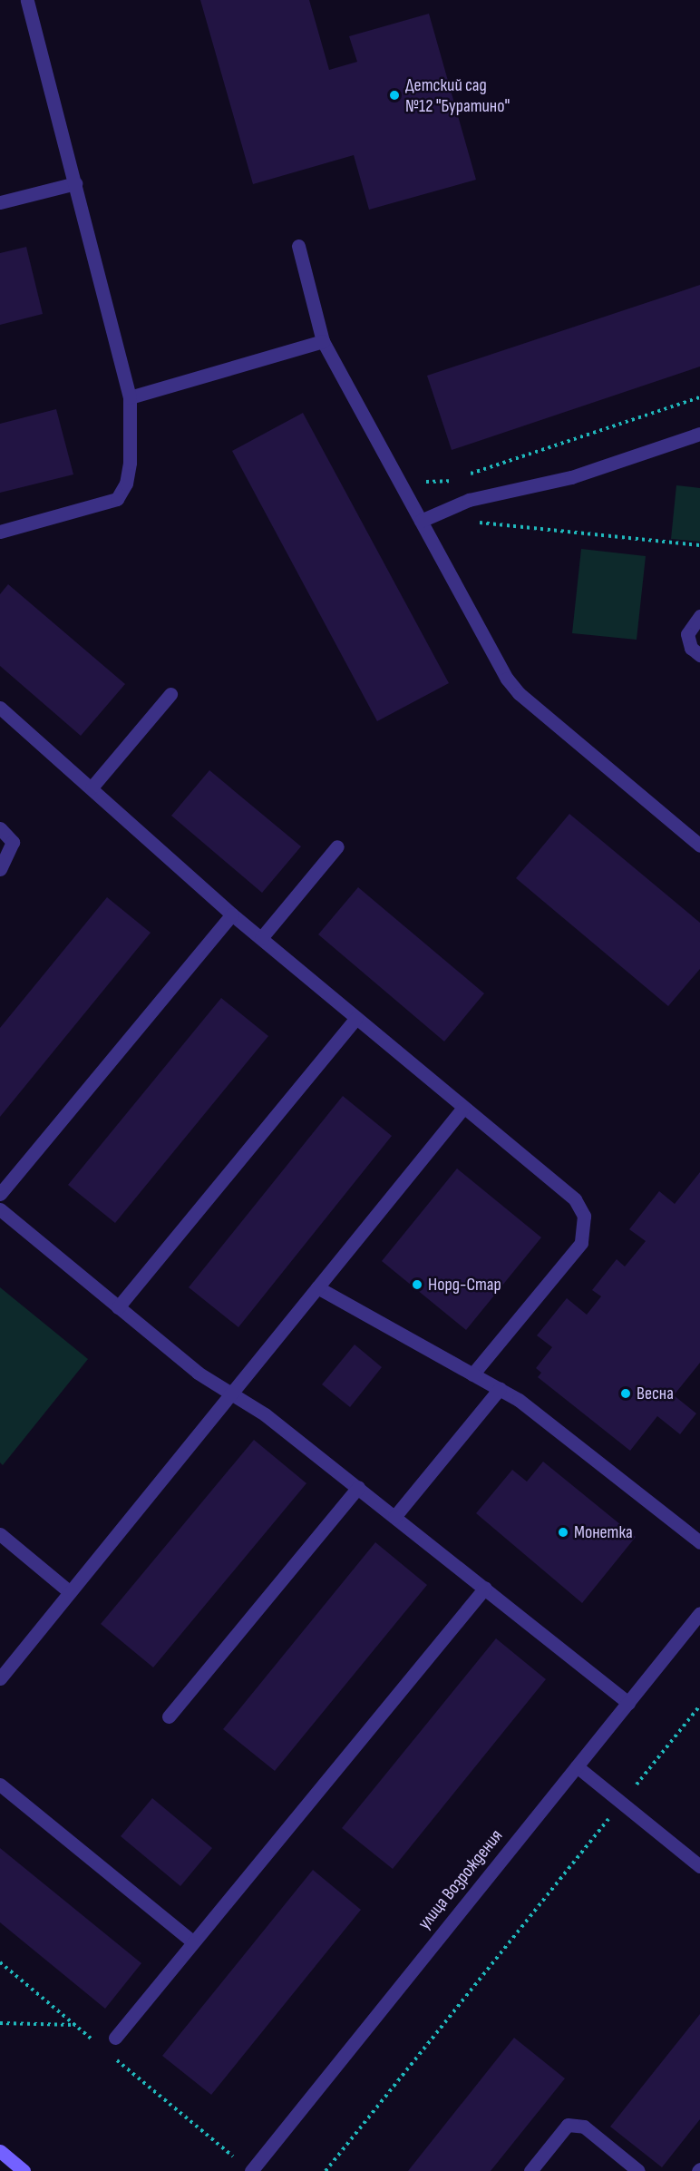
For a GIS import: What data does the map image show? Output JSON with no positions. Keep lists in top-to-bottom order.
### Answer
{
  "streets": {
    "street": ["улица Возрождения"]
  },
  "places": [
    "Детский сад №12 \"Буратино\"",
    "Норд-Стар",
    "Весна",
    "Монетка"
  ]
}
